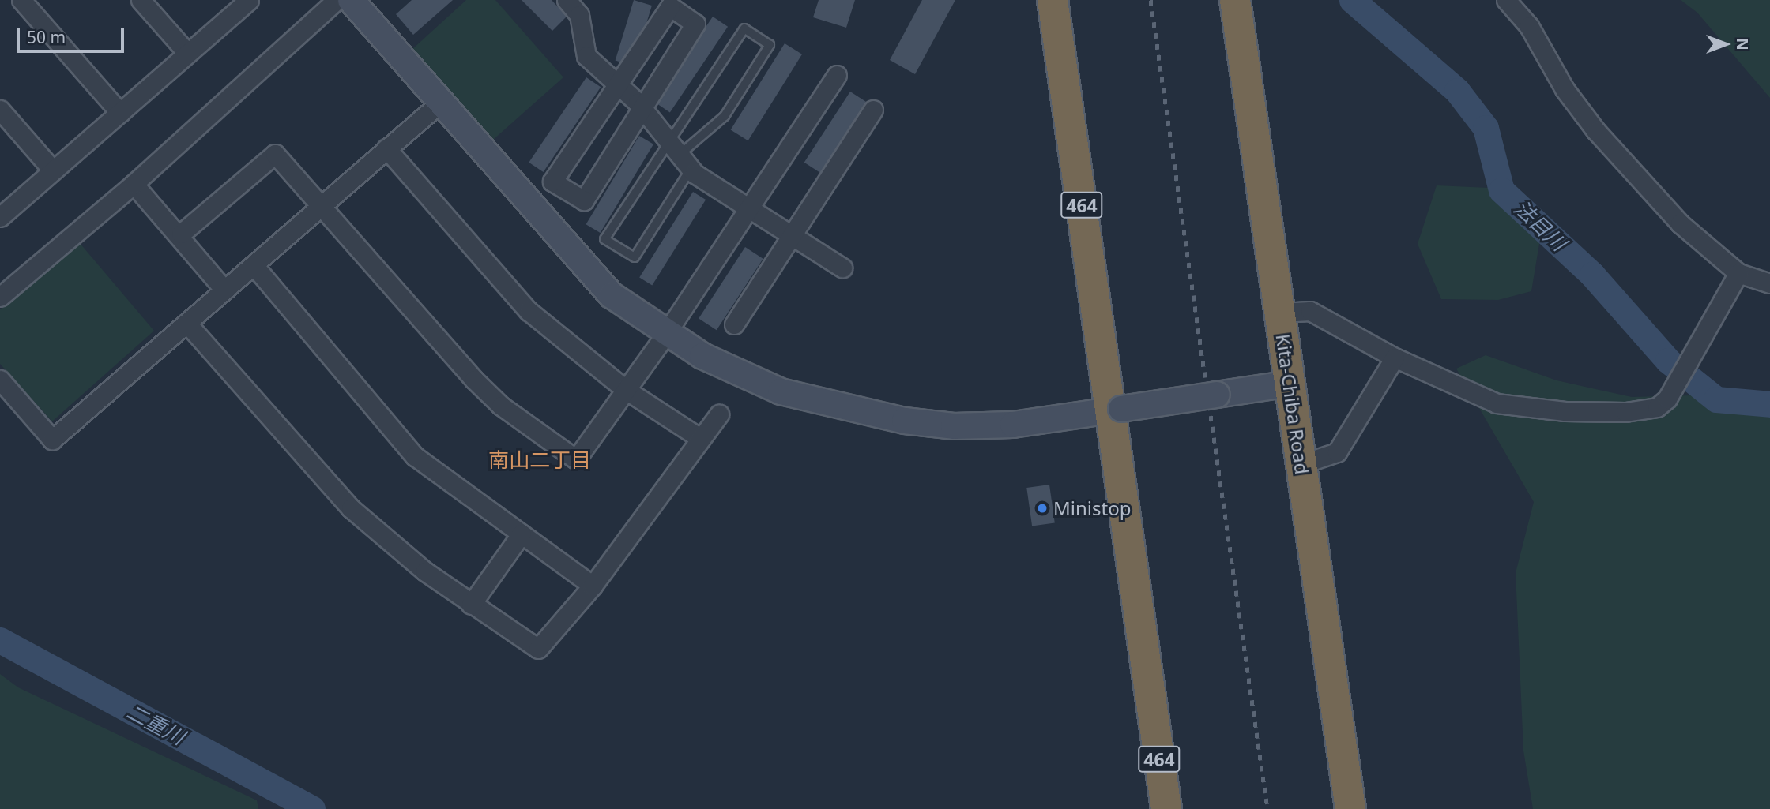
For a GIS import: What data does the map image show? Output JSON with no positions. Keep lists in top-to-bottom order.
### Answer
{
  "streets": {
    "highway": ["464", "Kita-Chiba Road"]
  },
  "districts": ["南山二丁目"],
  "water": ["法目川", "二重川"],
  "places": ["Ministop"],
  "scale_bar": "50 m",
  "north": "right"
}
